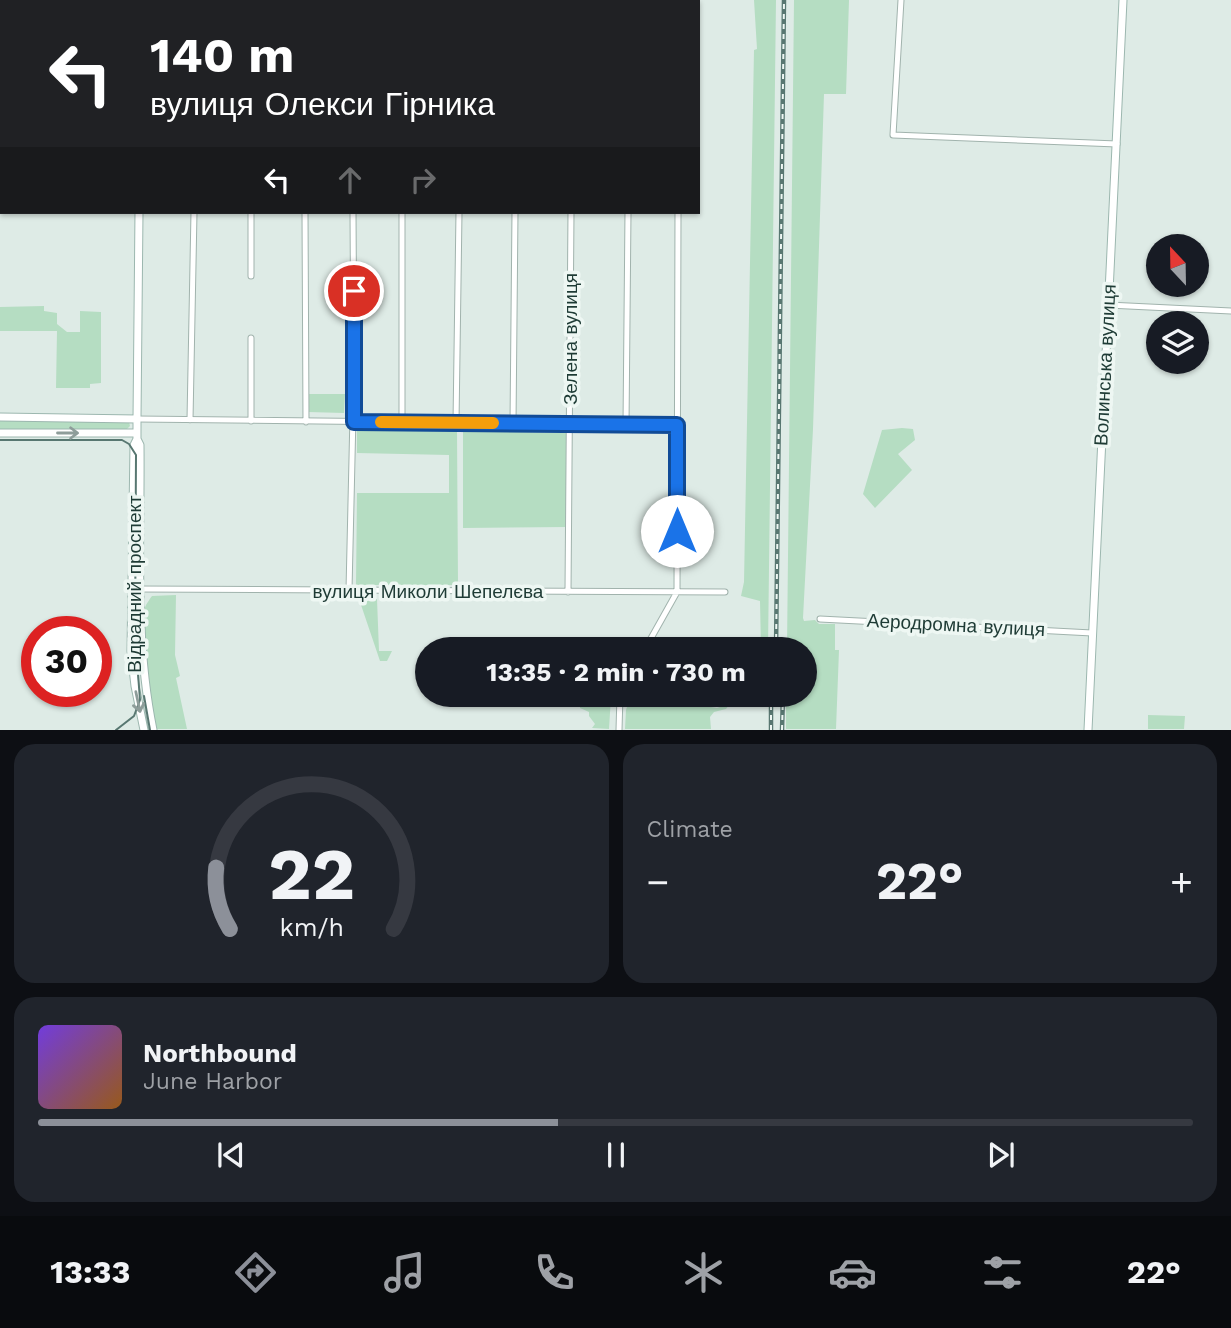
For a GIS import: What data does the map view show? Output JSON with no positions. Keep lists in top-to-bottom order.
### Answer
{
  "streets": {
    "main road": ["Волинська вулиця", "Відрадний проспект"],
    "street": ["Зелена вулиця", "вулиця Миколи Шепелєва", "Аеродромна вулиця"]
  },
  "crossings": [
    ["Зелена вулиця", "вулиця Миколи Шепелєва"],
    ["Волинська вулиця", "Аеродромна вулиця"],
    ["Відрадний проспект", "вулиця Миколи Шепелєва"]
  ],
  "north": "top",
  "page": {
    "turn": ["140 m", "вулиця Олекси Гірника"],
    "limit": "30",
    "trip": "13:35 · 2 min · 730 m",
    "tile": "Climate",
    "heat": ["−", "22°", "+"],
    "song": ["Northbound", "June Harbor"],
    "tabs": ["13:33", "22°"],
    "gauge": ["22", "km/h"]
  }
}
